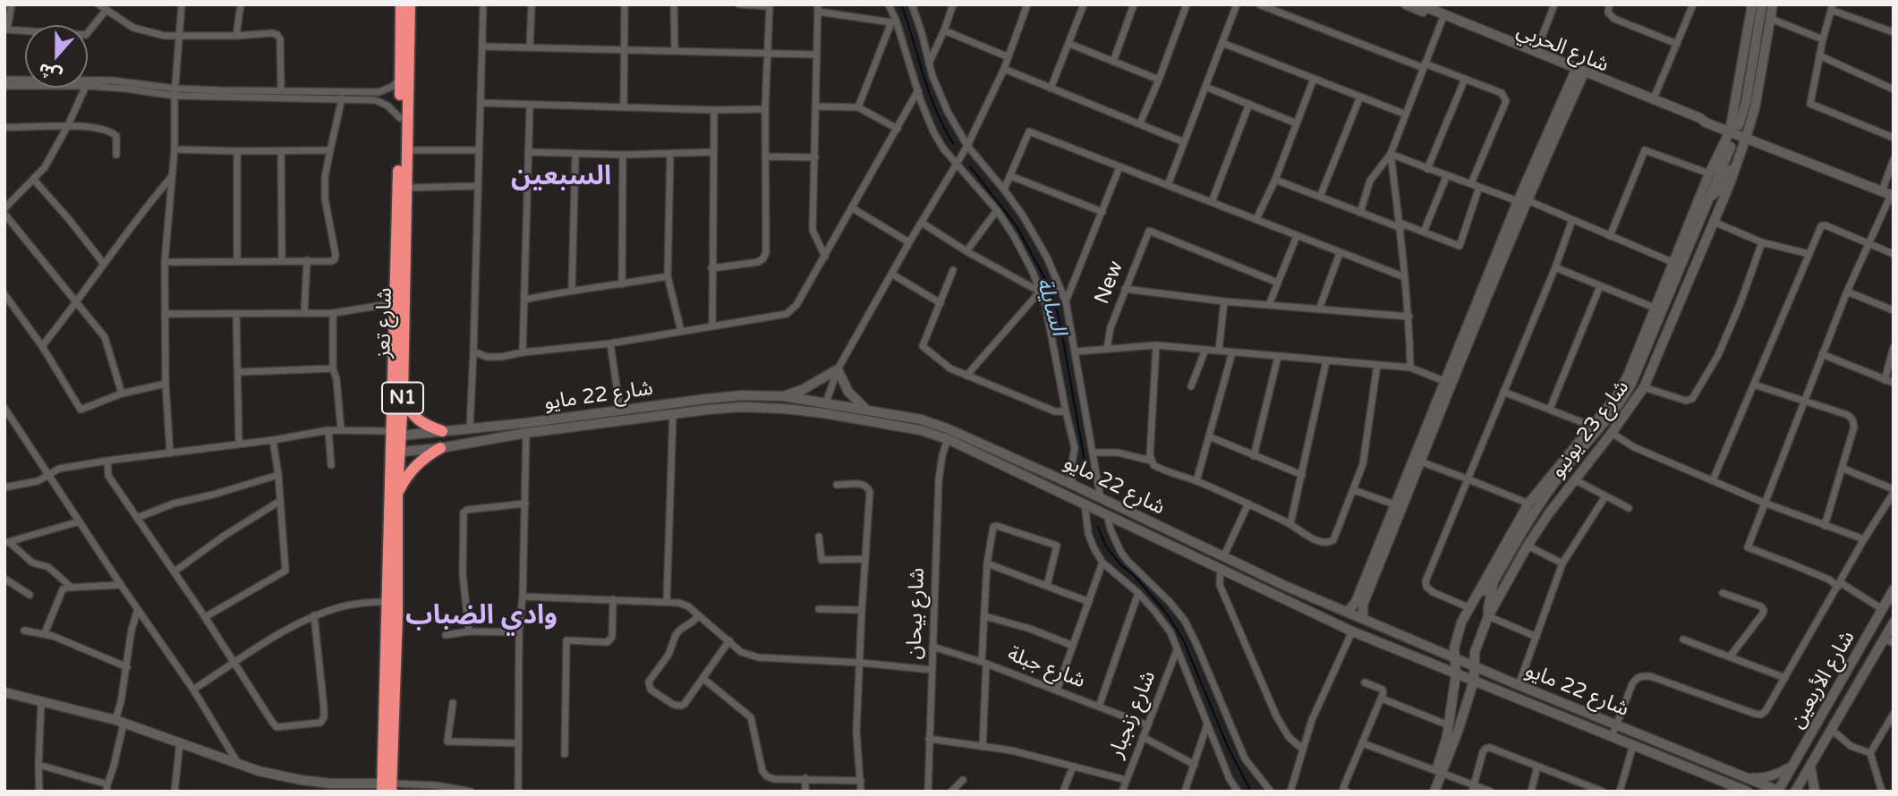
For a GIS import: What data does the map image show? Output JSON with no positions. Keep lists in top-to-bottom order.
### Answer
{
  "streets": {
    "highway": ["شارع تعز", "N1"],
    "street": [
      "شارع الحربي",
      "New",
      "شارع 22 مايو",
      "شارع 23 يونيو",
      "شارع بيحان",
      "شارع جبلة",
      "شارع الأربعين",
      "شارع زنجبار"
    ]
  },
  "crossings": [
    ["شارع الحربي", "شارع 23 يونيو"],
    ["شارع تعز", "شارع 22 مايو"],
    ["شارع 22 مايو", "شارع 23 يونيو"],
    ["شارع 22 مايو", "شارع بيحان"],
    ["شارع 22 مايو", "شارع الأربعين"],
    ["شارع بيحان", "شارع جبلة"],
    ["شارع جبلة", "شارع زنجبار"]
  ],
  "districts": ["السبعين", "وادي الضباب"],
  "water": ["السايلة"],
  "north": "bottom"
}
